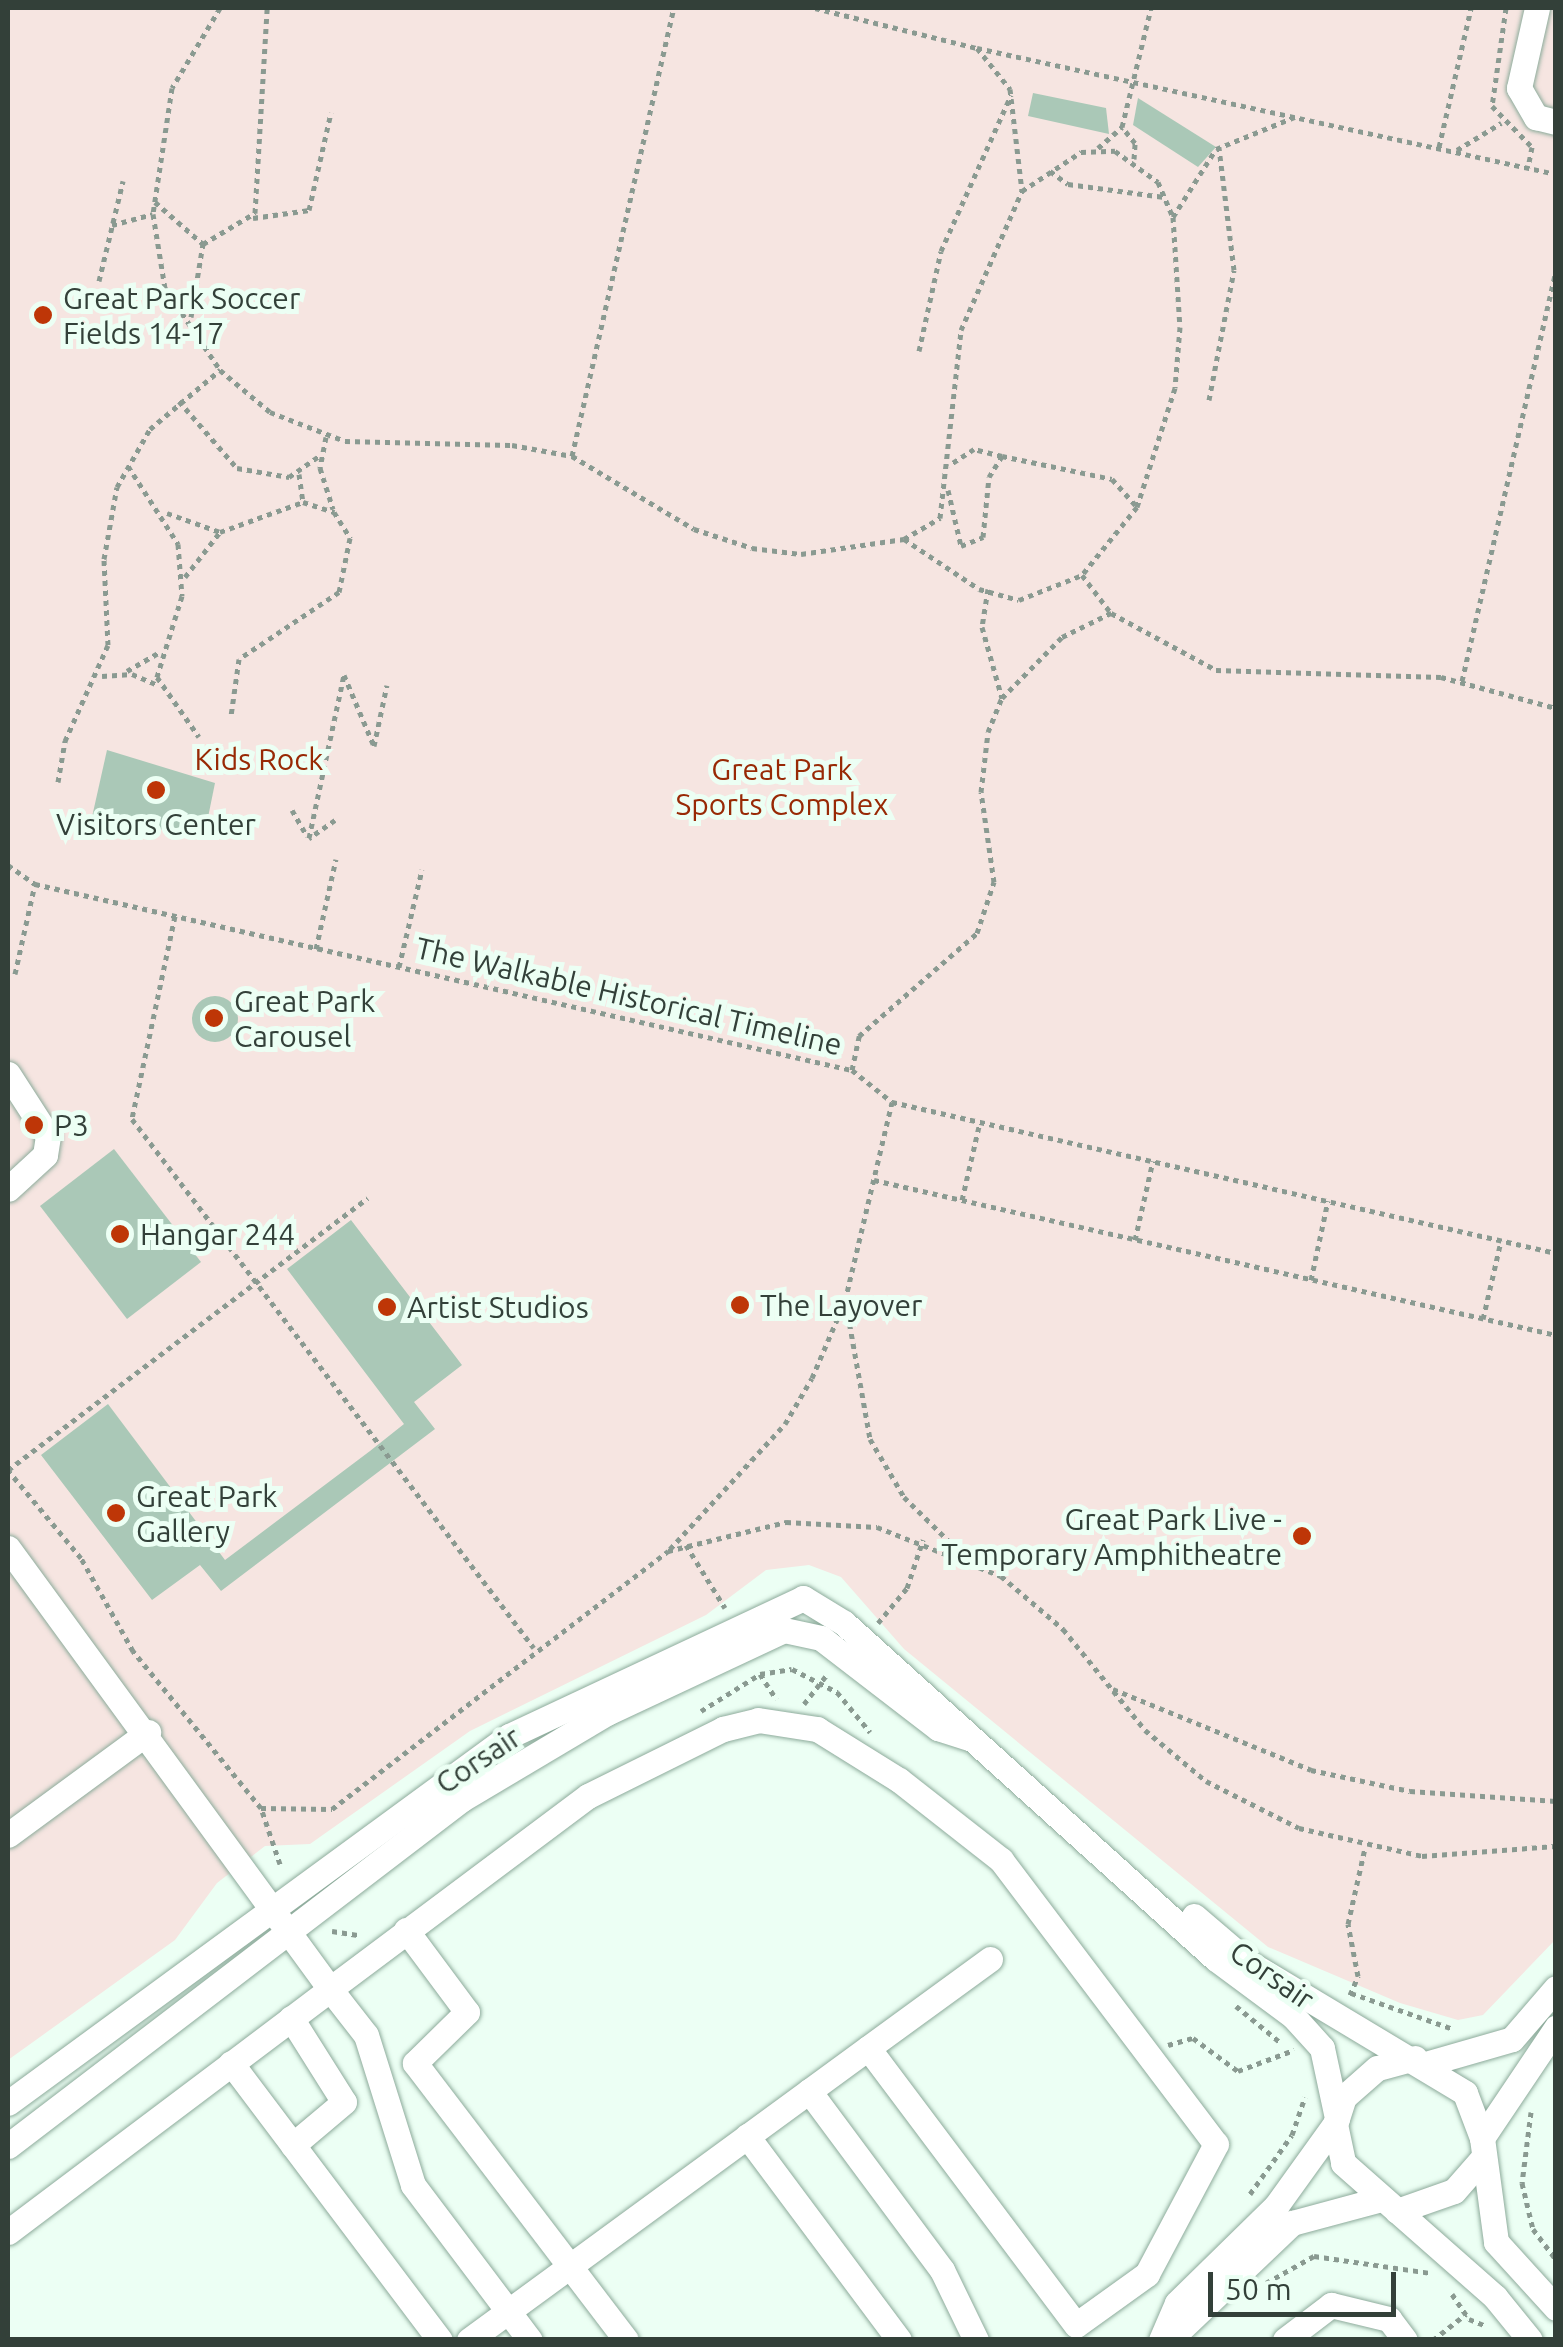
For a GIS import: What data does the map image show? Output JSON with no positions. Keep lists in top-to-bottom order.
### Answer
{
  "streets": {
    "street": ["Corsair"],
    "path": ["The Walkable Historical Timeline"]
  },
  "parks": ["Kids Rock", "Great Park Sports Complex"],
  "places": [
    "Great Park Soccer Fields 14-17",
    "Visitors Center",
    "Great Park Carousel",
    "P3",
    "Hangar 244",
    "The Layover",
    "Artist Studios",
    "Great Park Gallery",
    "Great Park Live - Temporary Amphitheatre"
  ],
  "scale_bar": "50 m"
}
